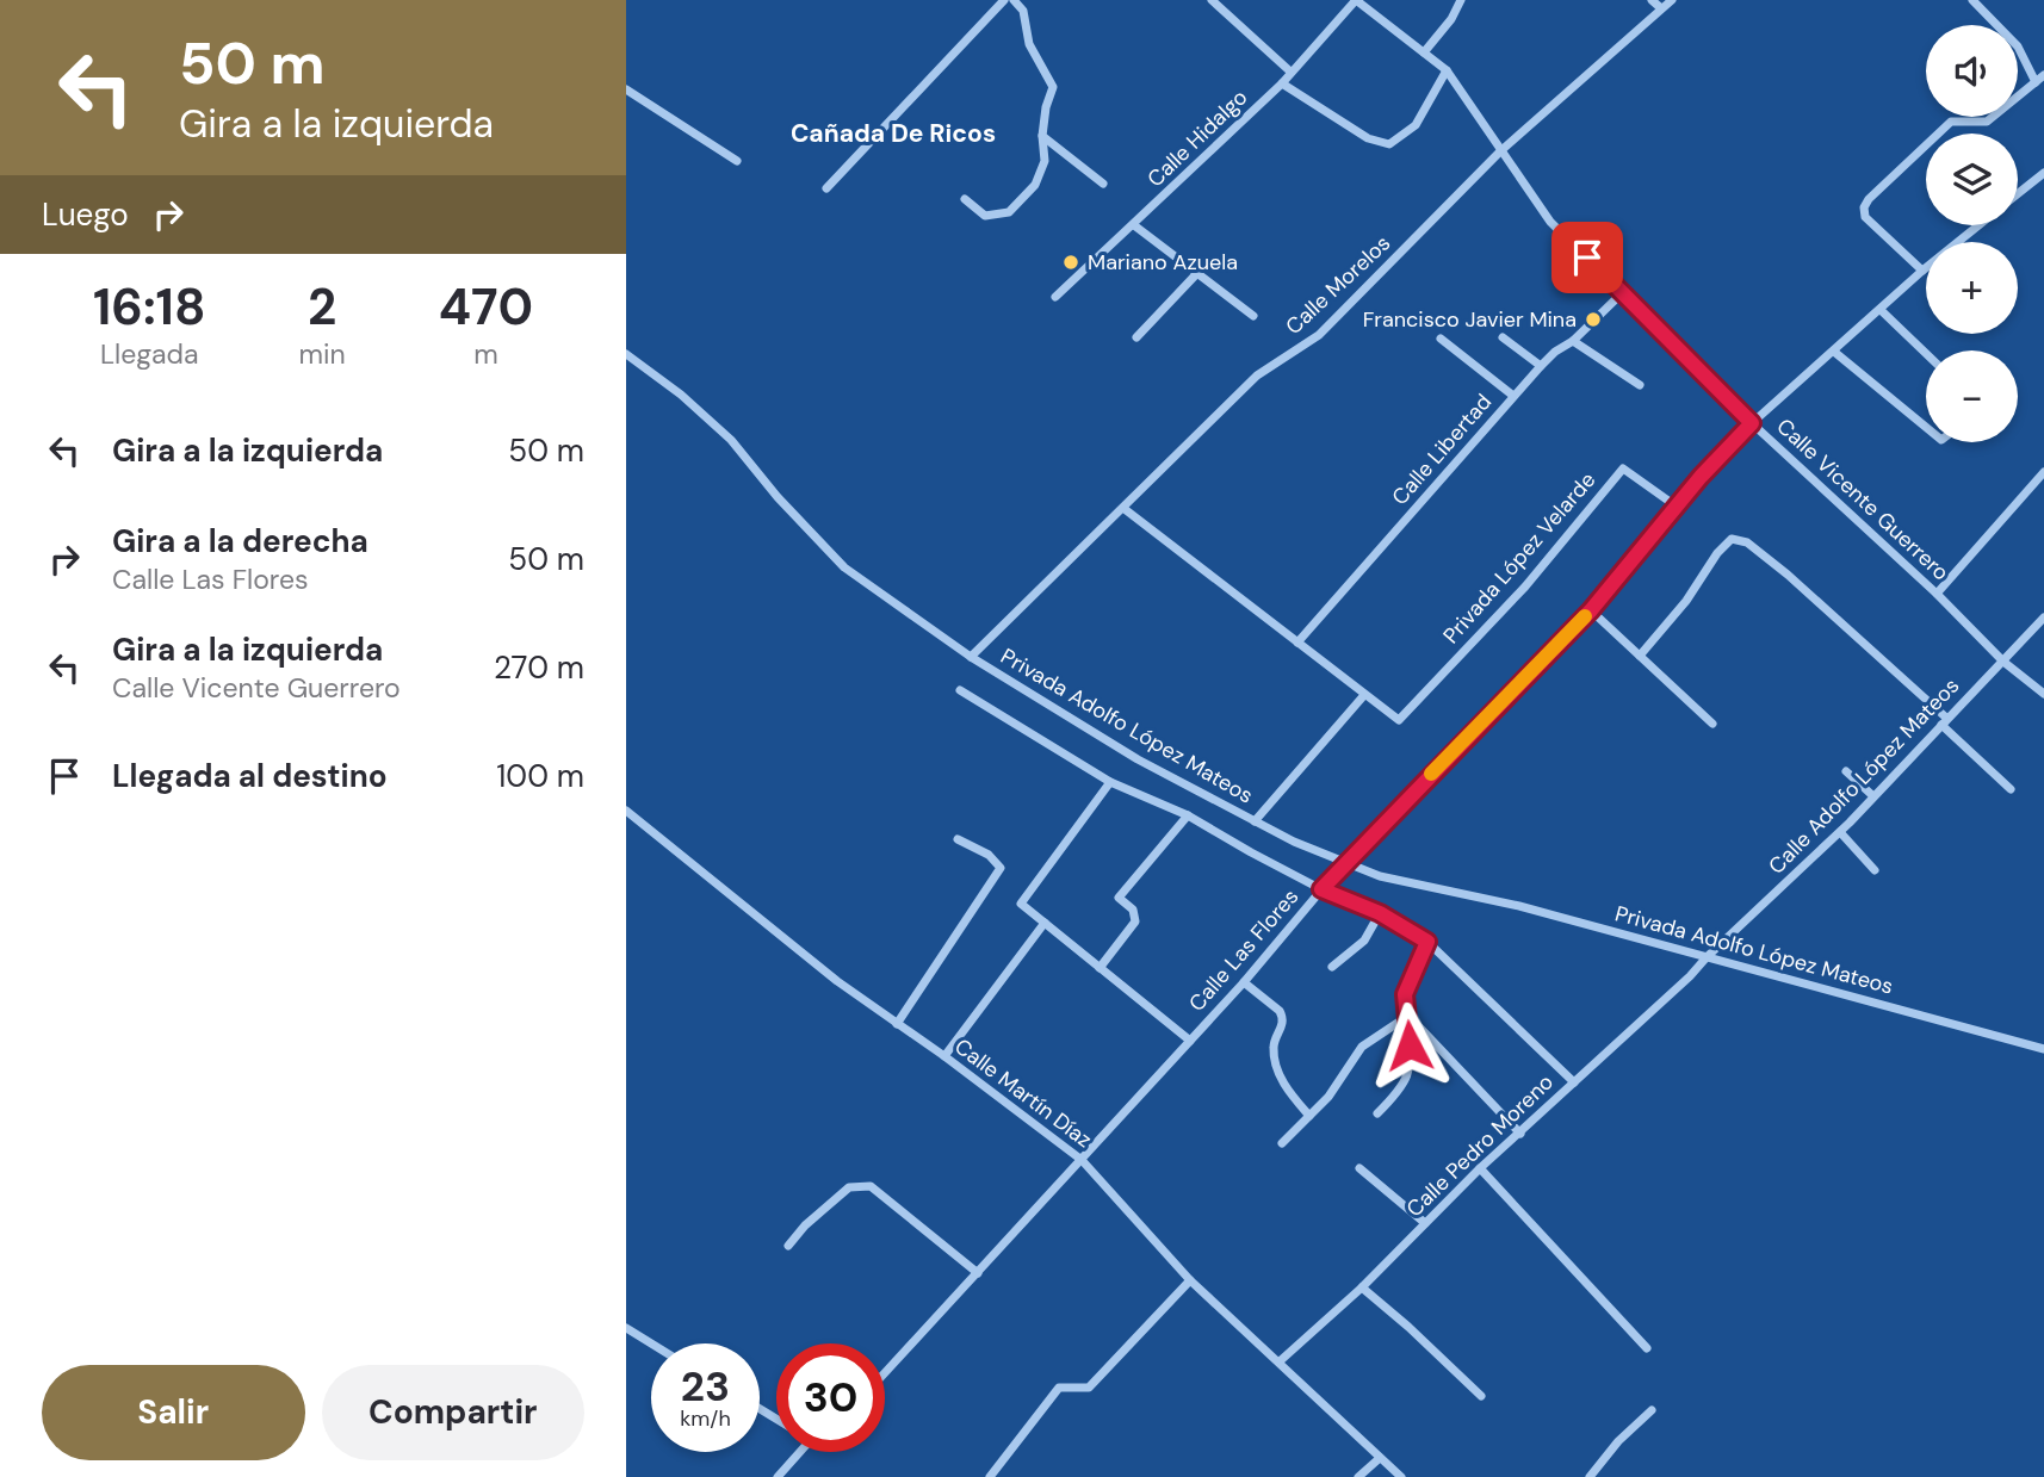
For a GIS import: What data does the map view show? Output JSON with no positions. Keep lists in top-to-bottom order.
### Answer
{
  "streets": {
    "street": [
      "Calle Hidalgo",
      "Calle Morelos",
      "Calle Libertad",
      "Calle Vicente Guerrero",
      "Privada López Velarde",
      "Privada Adolfo López Mateos",
      "Calle Adolfo López Mateos",
      "Calle Las Flores",
      "Calle Martín Díaz",
      "Calle Pedro Moreno"
    ]
  },
  "crossings": [
    ["Calle Hidalgo", "Calle Vicente Guerrero"],
    ["Calle Morelos", "Calle Vicente Guerrero"],
    ["Calle Morelos", "Privada Adolfo López Mateos"],
    ["Calle Libertad", "Calle Vicente Guerrero"],
    ["Calle Vicente Guerrero", "Calle Adolfo López Mateos"],
    ["Calle Vicente Guerrero", "Calle Las Flores"],
    ["Privada López Velarde", "Calle Las Flores"],
    ["Privada Adolfo López Mateos", "Calle Adolfo López Mateos"],
    ["Privada Adolfo López Mateos", "Calle Las Flores"],
    ["Privada Adolfo López Mateos", "Calle Pedro Moreno"],
    ["Calle Adolfo López Mateos", "Calle Pedro Moreno"],
    ["Calle Las Flores", "Calle Martín Díaz"],
    ["Calle Martín Díaz", "Calle Pedro Moreno"]
  ],
  "districts": ["Cañada De Ricos"],
  "places": ["Mariano Azuela", "Francisco Javier Mina"],
  "page": {
    "turn": ["50 m", "Gira a la izquierda"],
    "map_buttons": ["+", "−"],
    "then": "Luego",
    "eta": [
      "16:18",
      "Llegada",
      "2",
      "min",
      "470",
      "m"
    ],
    "list": [
      {
        "name": "Gira a la izquierda",
        "value": "50 m"
      },
      {
        "name": "Gira a la derecha",
        "note": "Calle Las Flores",
        "value": "50 m"
      },
      {
        "name": "Gira a la izquierda",
        "note": "Calle Vicente Guerrero",
        "value": "270 m"
      },
      {
        "name": "Llegada al destino",
        "value": "100 m"
      }
    ],
    "speed": "23 km/h",
    "limit": "30",
    "buttons": ["Salir", "Compartir"]
  }
}
